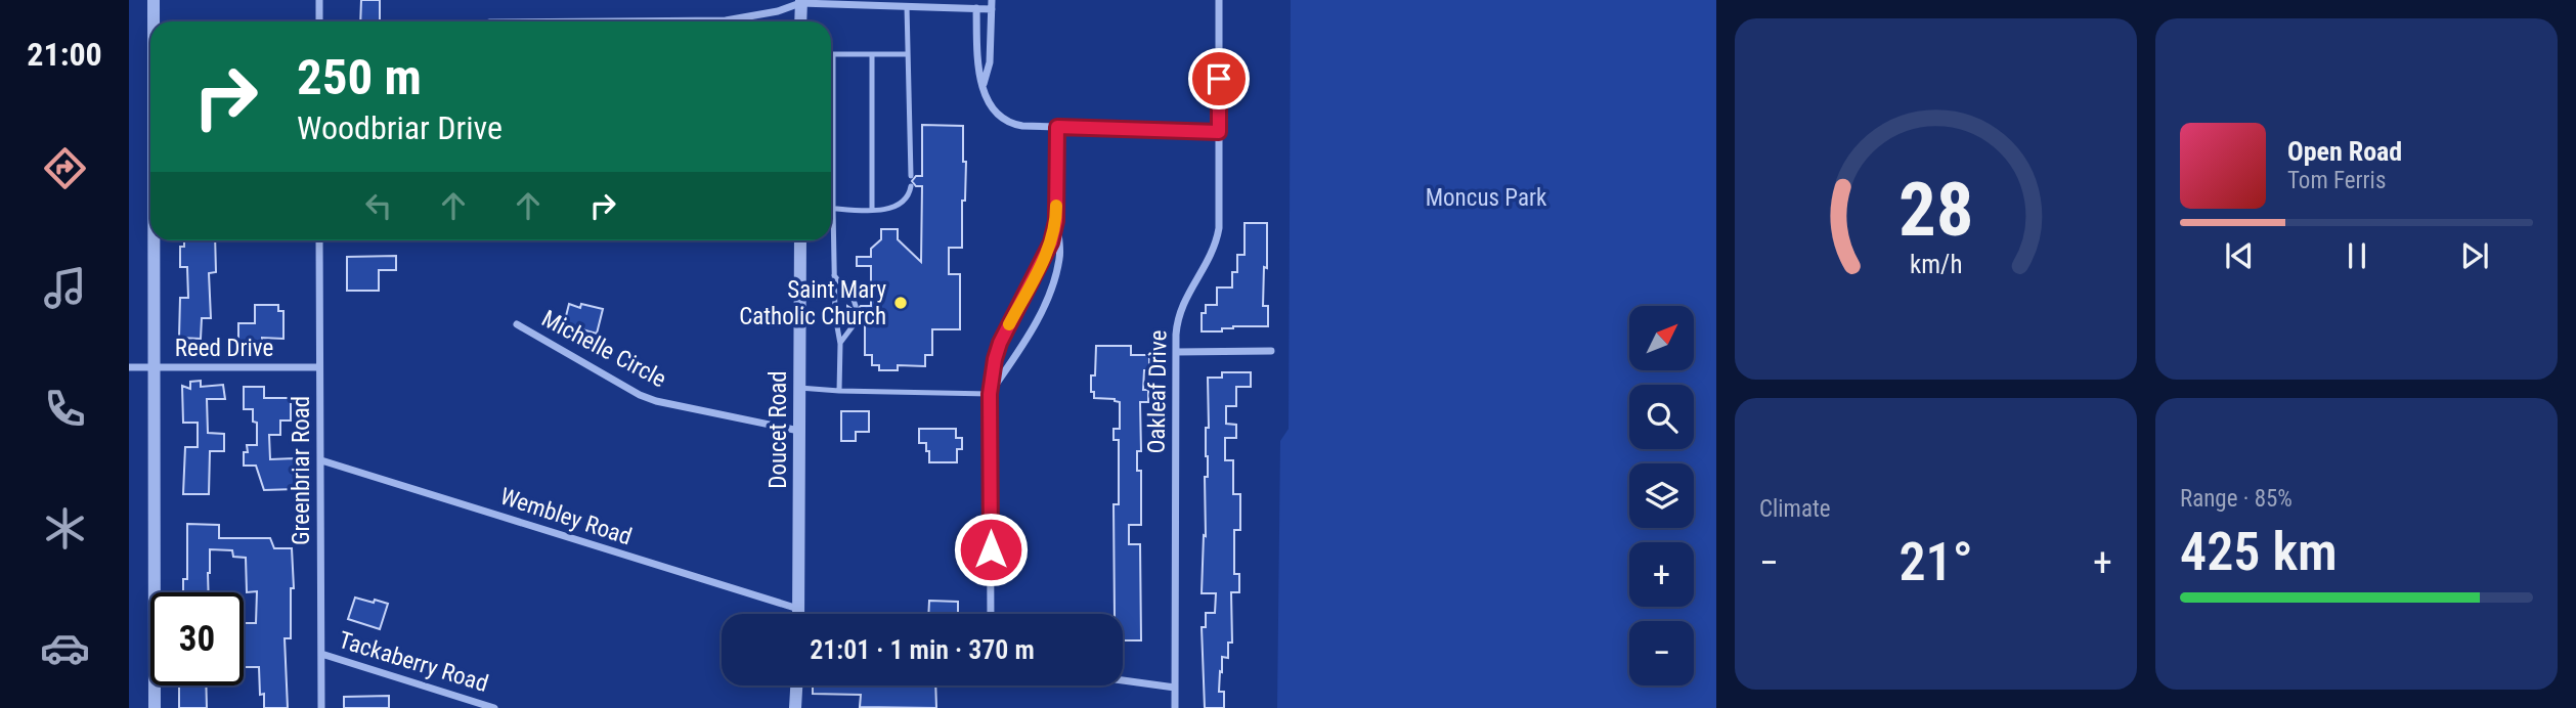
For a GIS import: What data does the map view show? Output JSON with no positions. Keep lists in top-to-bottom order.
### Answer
{
  "streets": {
    "street": [
      "Reed Drive",
      "Michelle Circle",
      "Oakleaf Drive",
      "Doucet Road",
      "Greenbriar Road",
      "Wembley Road",
      "Tackaberry Road"
    ]
  },
  "crossings": [
    ["Reed Drive", "Greenbriar Road"],
    ["Michelle Circle", "Doucet Road"],
    ["Doucet Road", "Wembley Road"],
    ["Greenbriar Road", "Wembley Road"],
    ["Greenbriar Road", "Tackaberry Road"]
  ],
  "parks": ["Moncus Park"],
  "places": ["Saint Mary Catholic Church"],
  "north": "top right",
  "page": {
    "tabs": "21:00",
    "turn": ["250 m", "Woodbriar Drive"],
    "song": ["Open Road", "Tom Ferris"],
    "map_buttons": ["+", "−"],
    "tile": [
      "Climate",
      ["Range · 85%", "425 km"]
    ],
    "heat": ["−", "21°", "+"],
    "limit": "30",
    "trip": "21:01 · 1 min · 370 m",
    "gauge": ["28", "km/h"]
  }
}
